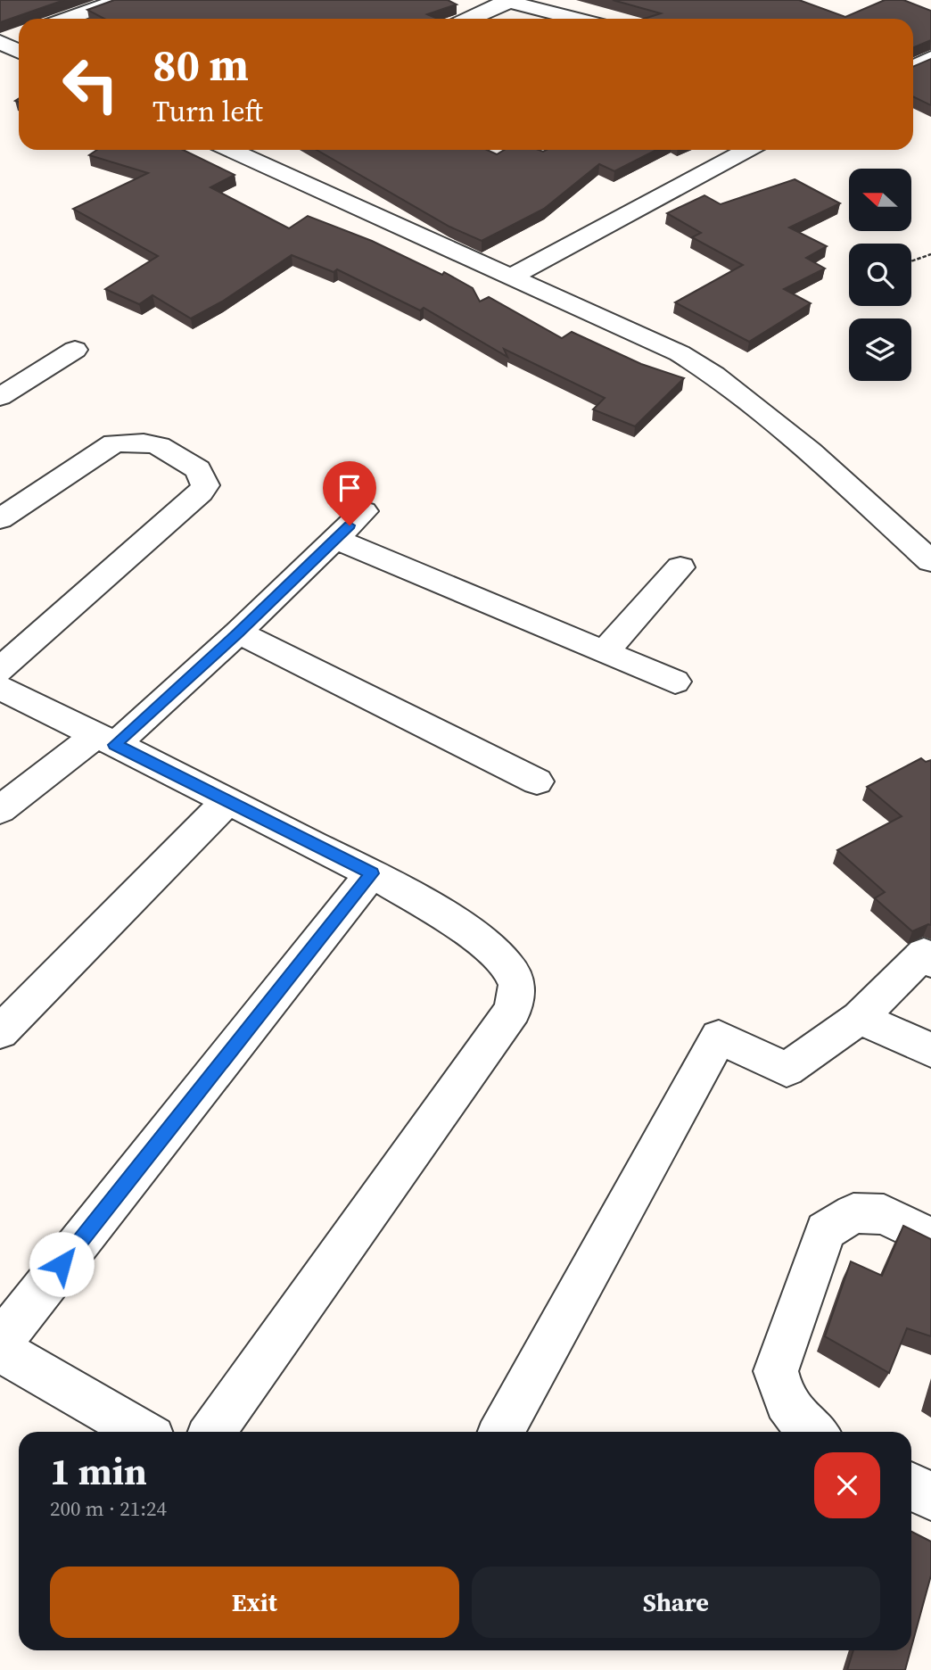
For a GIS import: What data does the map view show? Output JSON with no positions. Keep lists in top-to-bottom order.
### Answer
{
  "north": "left",
  "page": {
    "turn": ["80 m", "Turn left"],
    "heading": ["1 min", "200 m · 21:24"],
    "buttons": ["Exit", "Share"]
  }
}
